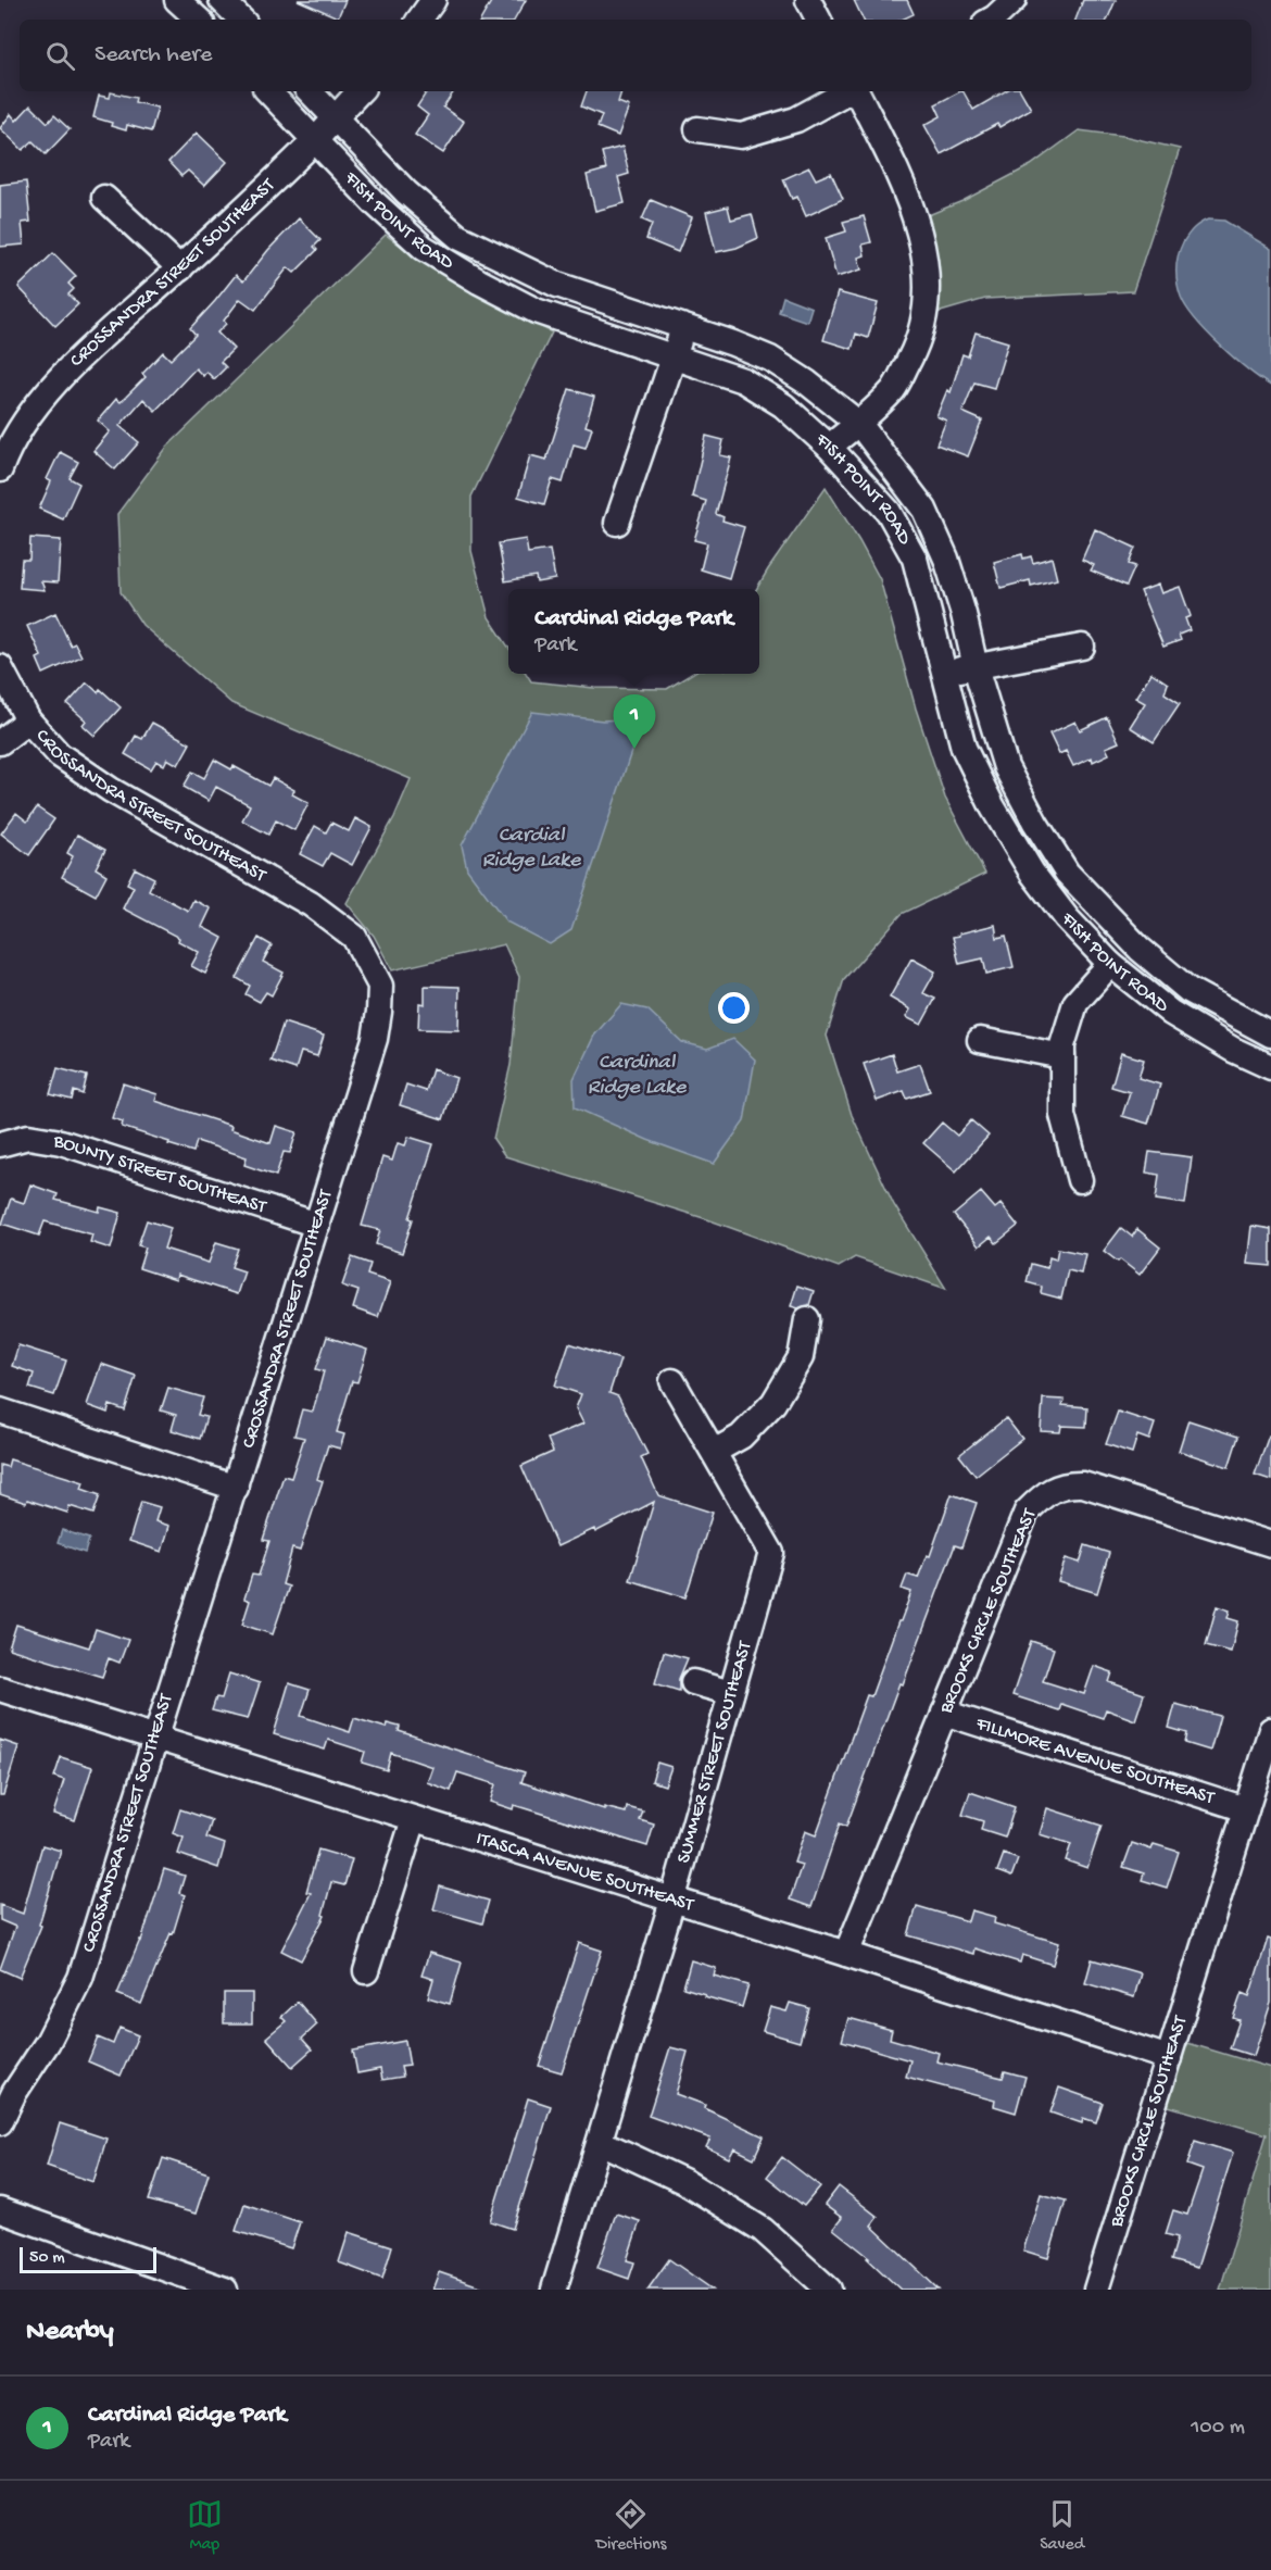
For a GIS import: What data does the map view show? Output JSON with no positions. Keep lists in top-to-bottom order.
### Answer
{
  "streets": {
    "street": [
      "FISH POINT ROAD",
      "CROSSANDRA STREET SOUTHEAST",
      "BOUNTY STREET SOUTHEAST",
      "BROOKS CIRCLE SOUTHEAST",
      "SUMMER STREET SOUTHEAST",
      "FILLMORE AVENUE SOUTHEAST",
      "ITASCA AVENUE SOUTHEAST"
    ]
  },
  "crossings": [
    ["FISH POINT ROAD", "CROSSANDRA STREET SOUTHEAST"],
    ["CROSSANDRA STREET SOUTHEAST", "BOUNTY STREET SOUTHEAST"],
    ["CROSSANDRA STREET SOUTHEAST", "ITASCA AVENUE SOUTHEAST"],
    ["BROOKS CIRCLE SOUTHEAST", "FILLMORE AVENUE SOUTHEAST"],
    ["BROOKS CIRCLE SOUTHEAST", "ITASCA AVENUE SOUTHEAST"],
    ["SUMMER STREET SOUTHEAST", "ITASCA AVENUE SOUTHEAST"]
  ],
  "water": ["Cardial Ridge Lake", "Cardinal Ridge Lake"],
  "scale_bar": "50 m",
  "page": {
    "search": "Search here",
    "popup": ["Cardinal Ridge Park", "Park"],
    "pins": "1",
    "scale": "50 m",
    "heading": "Nearby",
    "list": [
      {
        "mark": "1",
        "name": "Cardinal Ridge Park",
        "note": "Park",
        "value": "100 m"
      }
    ],
    "nav": ["Map", "Directions", "Saved"]
  }
}
